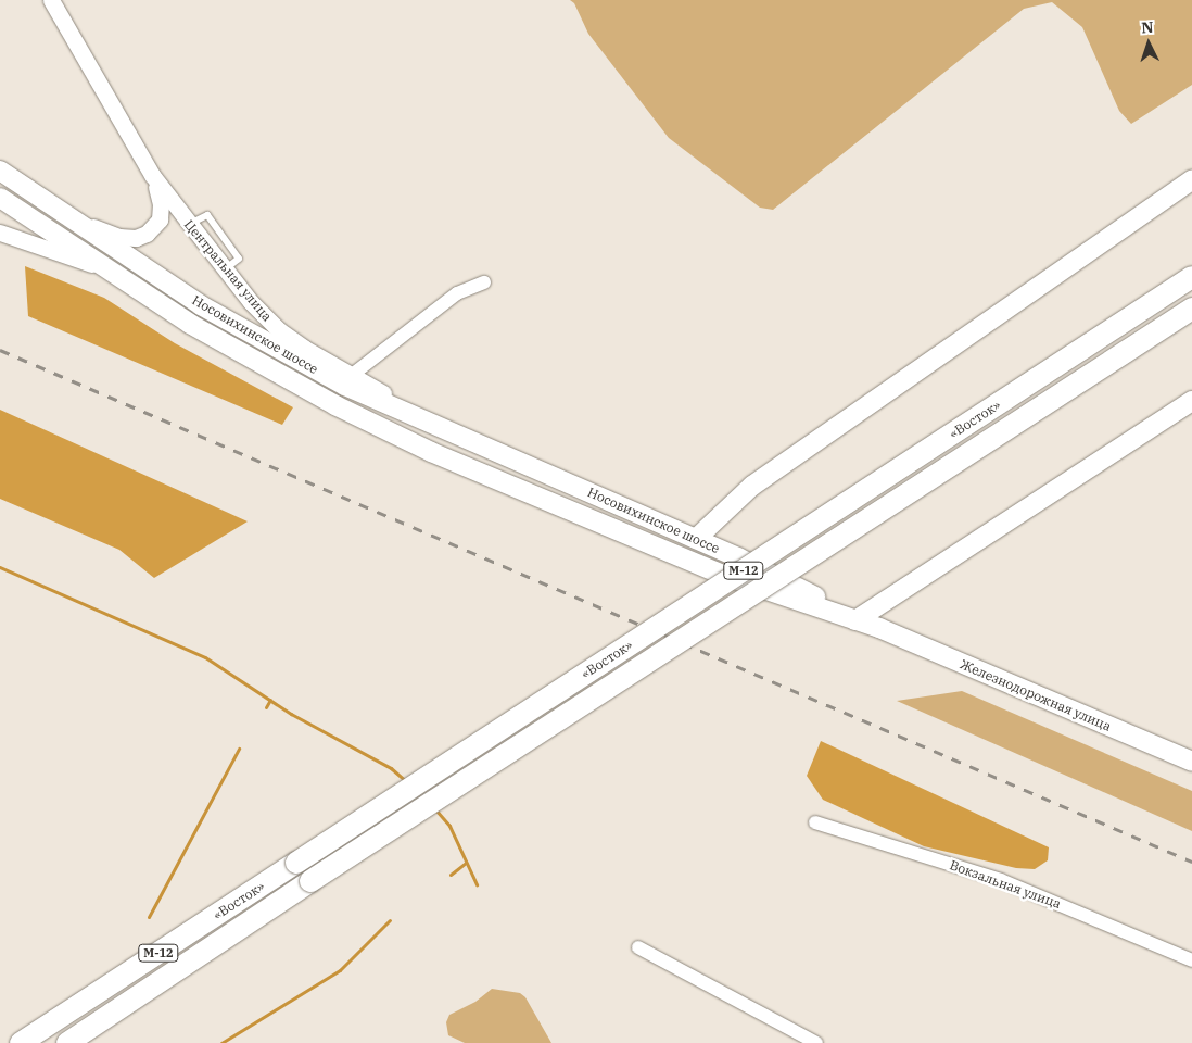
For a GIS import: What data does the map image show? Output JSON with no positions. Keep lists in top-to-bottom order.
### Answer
{
  "streets": {
    "highway": ["«Восток»", "М-12"],
    "main road": ["Носовихинское шоссе", "Железнодорожная улица"],
    "street": ["Центральная улица", "Вокзальная улица"]
  },
  "crossings": [
    ["Центральная улица", "Носовихинское шоссе"],
    ["Носовихинское шоссе", "Железнодорожная улица"]
  ],
  "north": "top"
}
